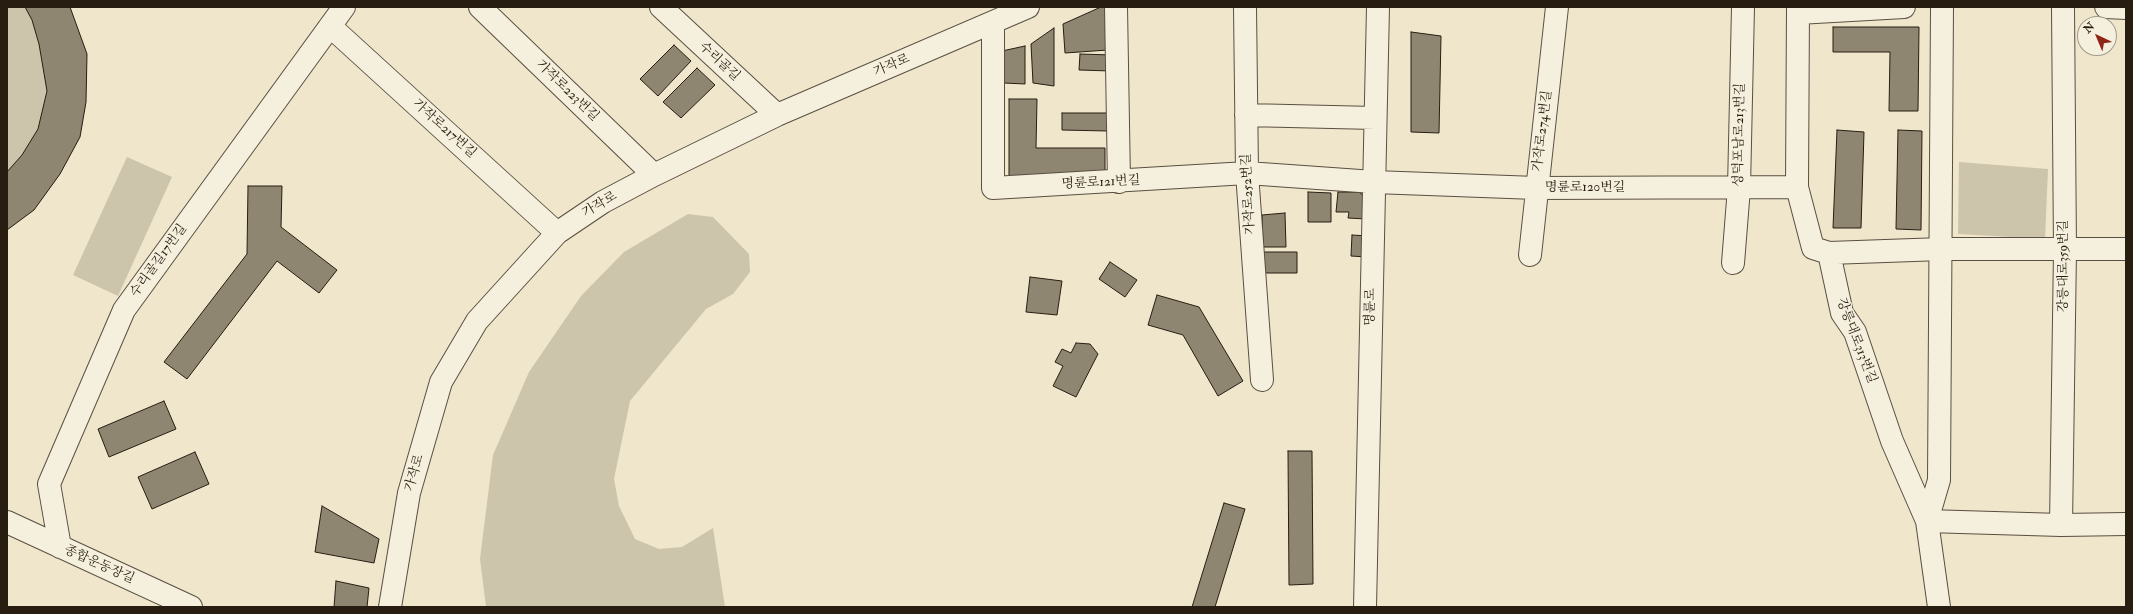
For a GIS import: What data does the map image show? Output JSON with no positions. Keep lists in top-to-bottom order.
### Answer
{
  "streets": {
    "street": [
      "수리골길",
      "가작로",
      "가작로223번길",
      "가작로217번길",
      "가작로274번길",
      "성덕포남로213번길",
      "명륜로121번길",
      "명륜로120번길",
      "가작로252번길",
      "수리골길17번길",
      "강릉대로359번길",
      "명륜로",
      "강릉대로313번길",
      "종합운동장길"
    ]
  },
  "crossings": [
    ["수리골길", "가작로"],
    ["가작로", "가작로223번길"],
    ["가작로", "가작로217번길"],
    ["가작로", "명륜로121번길"],
    ["가작로217번길", "수리골길17번길"],
    ["가작로274번길", "명륜로120번길"],
    ["성덕포남로213번길", "명륜로120번길"],
    ["명륜로121번길", "명륜로120번길"],
    ["명륜로121번길", "가작로252번길"],
    ["명륜로121번길", "명륜로"],
    ["명륜로120번길", "명륜로"],
    ["수리골길17번길", "종합운동장길"]
  ],
  "north": "top left"
}
